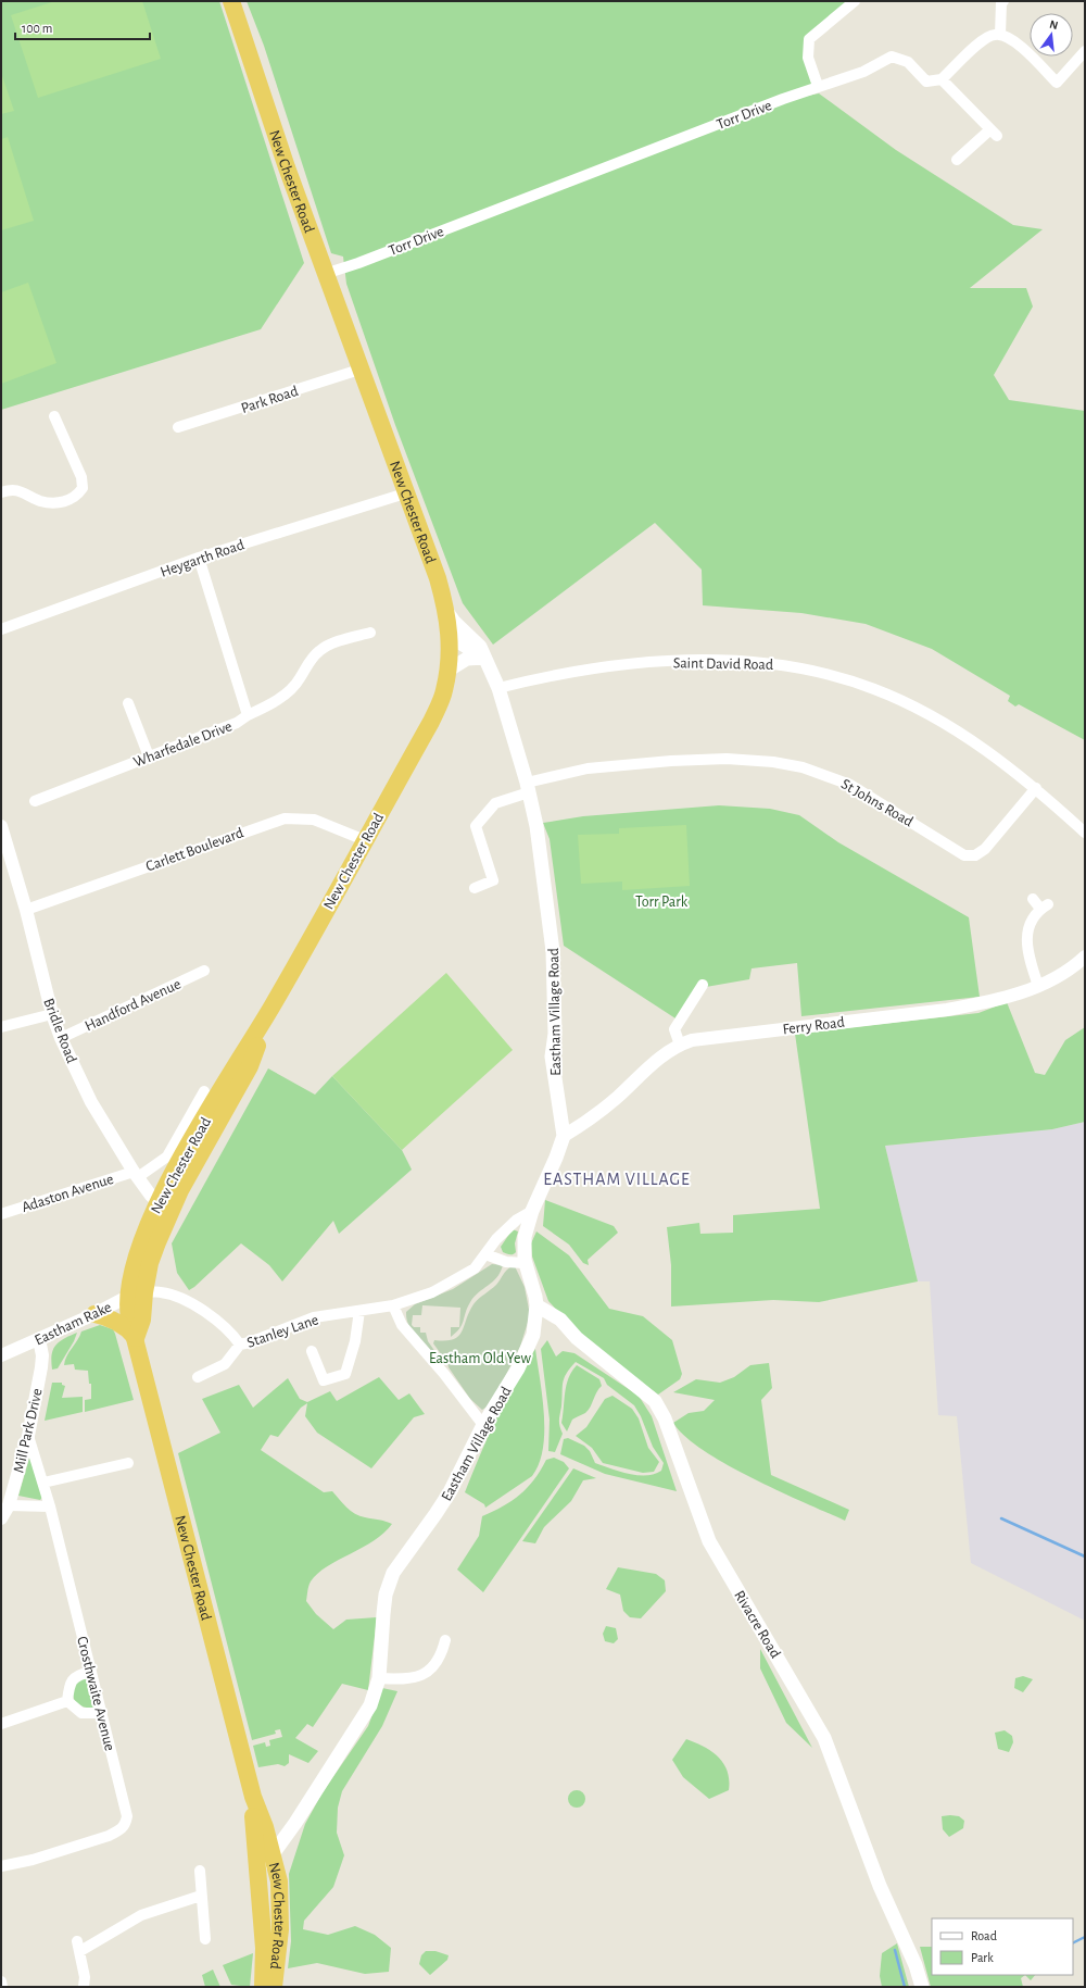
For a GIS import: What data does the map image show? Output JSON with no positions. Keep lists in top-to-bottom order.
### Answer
{
  "streets": {
    "highway": ["New Chester Road"],
    "main road": ["Eastham Village Road", "Rivacre Road"],
    "street": [
      "Torr Drive",
      "Park Road",
      "Heygarth Road",
      "Saint David Road",
      "Wharfedale Drive",
      "St Johns Road",
      "Carlett Boulevard",
      "Handford Avenue",
      "Ferry Road",
      "Bridle Road",
      "Adaston Avenue",
      "Eastham Rake",
      "Stanley Lane",
      "Mill Park Drive",
      "Crosthwaite Avenue"
    ]
  },
  "crossings": [
    ["Torr Drive", "New Chester Road"],
    ["New Chester Road", "Park Road"],
    ["New Chester Road", "Heygarth Road"],
    ["New Chester Road", "Carlett Boulevard"],
    ["New Chester Road", "Eastham Village Road"],
    ["New Chester Road", "Bridle Road"],
    ["New Chester Road", "Adaston Avenue"],
    ["New Chester Road", "Eastham Rake"],
    ["New Chester Road", "Stanley Lane"],
    ["Heygarth Road", "Wharfedale Drive"],
    ["Saint David Road", "St Johns Road"],
    ["Saint David Road", "Eastham Village Road"],
    ["St Johns Road", "Eastham Village Road"],
    ["Carlett Boulevard", "Bridle Road"],
    ["Handford Avenue", "Bridle Road"],
    ["Eastham Village Road", "Ferry Road"],
    ["Eastham Village Road", "Stanley Lane"],
    ["Eastham Village Road", "Rivacre Road"],
    ["Bridle Road", "Adaston Avenue"],
    ["Eastham Rake", "Stanley Lane"],
    ["Eastham Rake", "Mill Park Drive"],
    ["Mill Park Drive", "Crosthwaite Avenue"]
  ],
  "districts": ["EASTHAM VILLAGE"],
  "parks": ["Torr Park", "Eastham Old Yew"],
  "legend": ["Road", "Park"],
  "scale_bar": "100 m",
  "north": "top"
}
